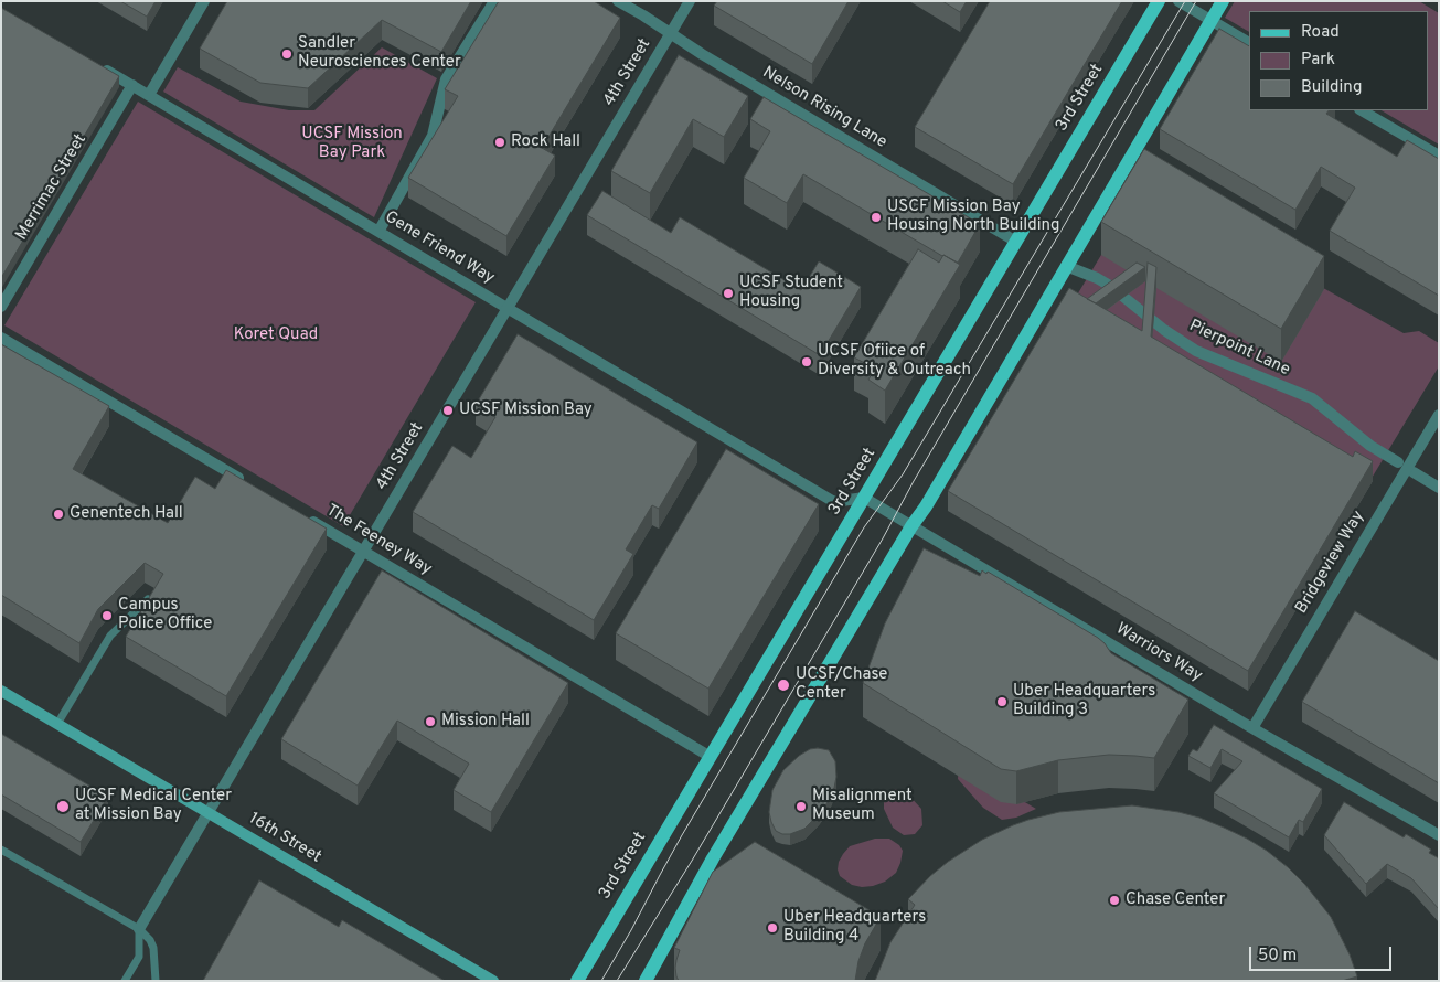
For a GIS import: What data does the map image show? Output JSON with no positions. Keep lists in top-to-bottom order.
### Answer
{
  "streets": {
    "main road": ["3rd Street", "16th Street"],
    "street": [
      "4th Street",
      "Nelson Rising Lane",
      "Merrimac Street",
      "Gene Friend Way",
      "Pierpoint Lane",
      "The Feeney Way",
      "Bridgeview Way",
      "Warriors Way"
    ]
  },
  "crossings": [
    ["4th Street", "Nelson Rising Lane"],
    ["4th Street", "Gene Friend Way"],
    ["4th Street", "The Feeney Way"],
    ["4th Street", "16th Street"],
    ["3rd Street", "Nelson Rising Lane"],
    ["3rd Street", "Gene Friend Way"],
    ["3rd Street", "The Feeney Way"],
    ["3rd Street", "Warriors Way"],
    ["Merrimac Street", "Gene Friend Way"],
    ["Gene Friend Way", "Warriors Way"],
    ["Bridgeview Way", "Warriors Way"]
  ],
  "parks": ["UCSF Mission Bay Park", "Koret Quad"],
  "places": [
    "Sandler Neurosciences Center",
    "Rock Hall",
    "USCF Mission Bay Housing North Building",
    "UCSF Student Housing",
    "UCSF Ofiice of Diversity & Outreach",
    "UCSF Mission Bay",
    "Genentech Hall",
    "Campus Police Office",
    "UCSF/Chase Center",
    "Uber Headquarters Building 3",
    "Mission Hall",
    "UCSF Medical Center at Mission Bay",
    "Misalignment Museum",
    "Chase Center",
    "Uber Headquarters Building 4"
  ],
  "legend": ["Road", "Park", "Building"],
  "scale_bar": "50 m"
}
